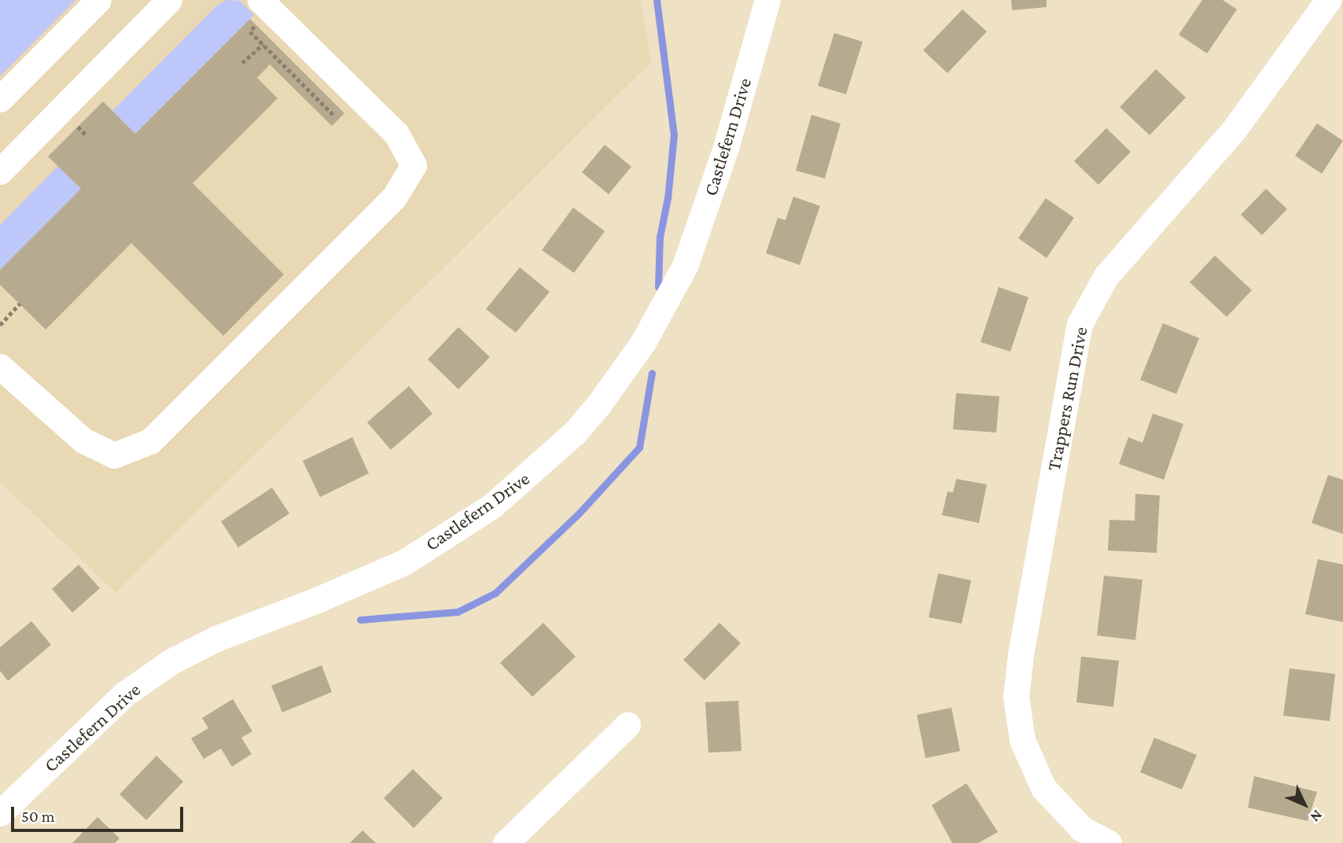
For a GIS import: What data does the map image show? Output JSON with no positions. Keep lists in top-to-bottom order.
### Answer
{
  "streets": {
    "street": ["Castlefern Drive", "Trappers Run Drive"]
  },
  "scale_bar": "50 m",
  "north": "bottom right"
}
